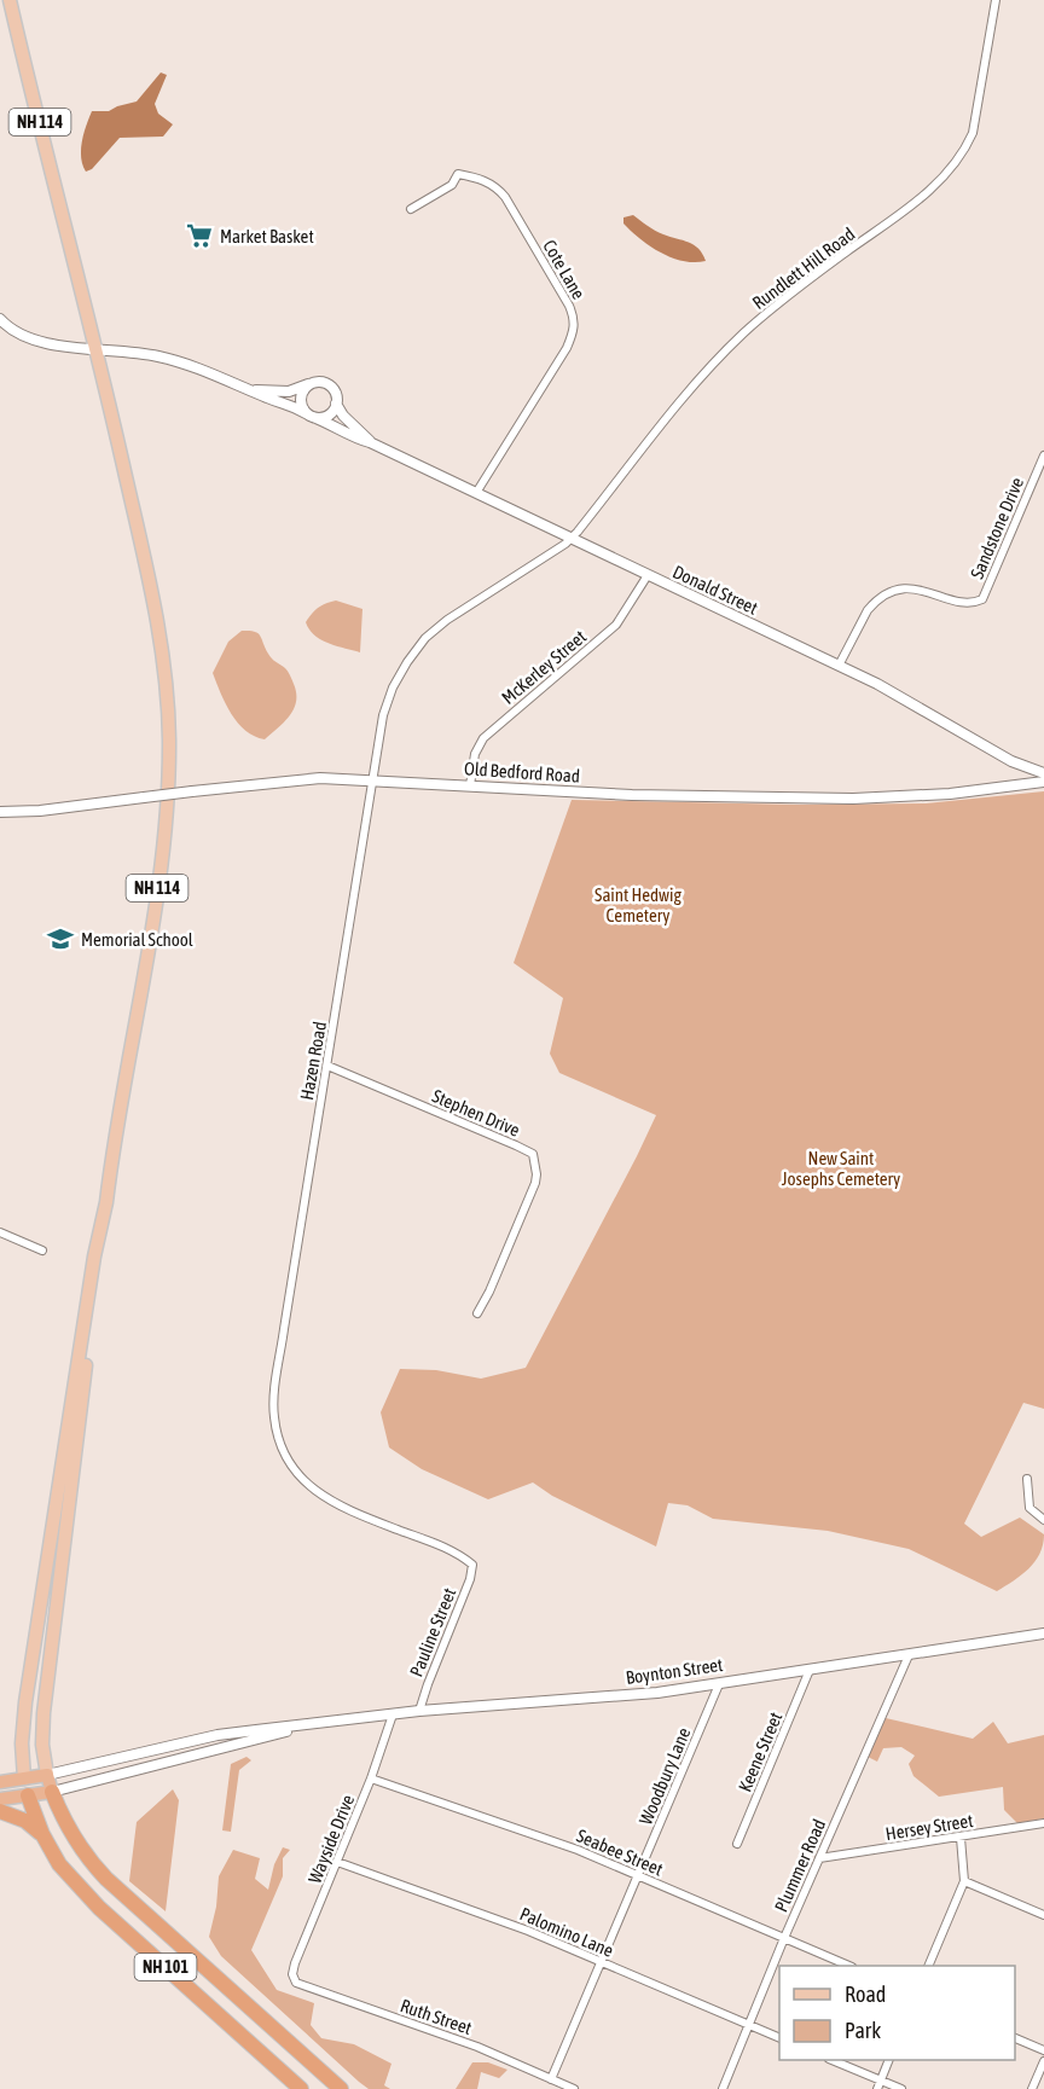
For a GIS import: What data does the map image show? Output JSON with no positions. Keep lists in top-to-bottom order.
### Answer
{
  "streets": {
    "highway": ["Boynton Street", "NH 101"],
    "main road": ["NH 114"],
    "street": [
      "Rundlett Hill Road",
      "Cote Lane",
      "Sandstone Drive",
      "Donald Street",
      "McKerley Street",
      "Old Bedford Road",
      "Hazen Road",
      "Stephen Drive",
      "Pauline Street",
      "Keene Street",
      "Woodbury Lane",
      "Hersey Street",
      "Wayside Drive",
      "Seabee Street",
      "Plummer Road",
      "Palomino Lane",
      "Ruth Street"
    ]
  },
  "crossings": [
    ["NH 114", "Donald Street"],
    ["NH 114", "Boynton Street"],
    ["NH 114", "NH 101"],
    ["Rundlett Hill Road", "Donald Street"],
    ["Rundlett Hill Road", "Hazen Road"],
    ["Cote Lane", "Donald Street"],
    ["Sandstone Drive", "Donald Street"],
    ["Donald Street", "McKerley Street"],
    ["Donald Street", "Hazen Road"],
    ["McKerley Street", "Old Bedford Road"],
    ["Old Bedford Road", "Hazen Road"],
    ["Hazen Road", "Stephen Drive"],
    ["Hazen Road", "Pauline Street"],
    ["Pauline Street", "Boynton Street"],
    ["Boynton Street", "Keene Street"],
    ["Boynton Street", "Woodbury Lane"],
    ["Boynton Street", "Wayside Drive"],
    ["Boynton Street", "Plummer Road"],
    ["Boynton Street", "NH 101"],
    ["Woodbury Lane", "Seabee Street"],
    ["Woodbury Lane", "Palomino Lane"],
    ["Woodbury Lane", "Ruth Street"],
    ["Hersey Street", "Plummer Road"],
    ["Wayside Drive", "Seabee Street"],
    ["Wayside Drive", "Palomino Lane"],
    ["Wayside Drive", "Ruth Street"],
    ["Seabee Street", "Plummer Road"],
    ["Plummer Road", "Palomino Lane"]
  ],
  "parks": ["Saint Hedwig Cemetery", "New Saint Josephs Cemetery"],
  "places": {
    "supermarket": ["Market Basket"],
    "school or university": ["Memorial School"]
  },
  "legend": ["Road", "Park"]
}
